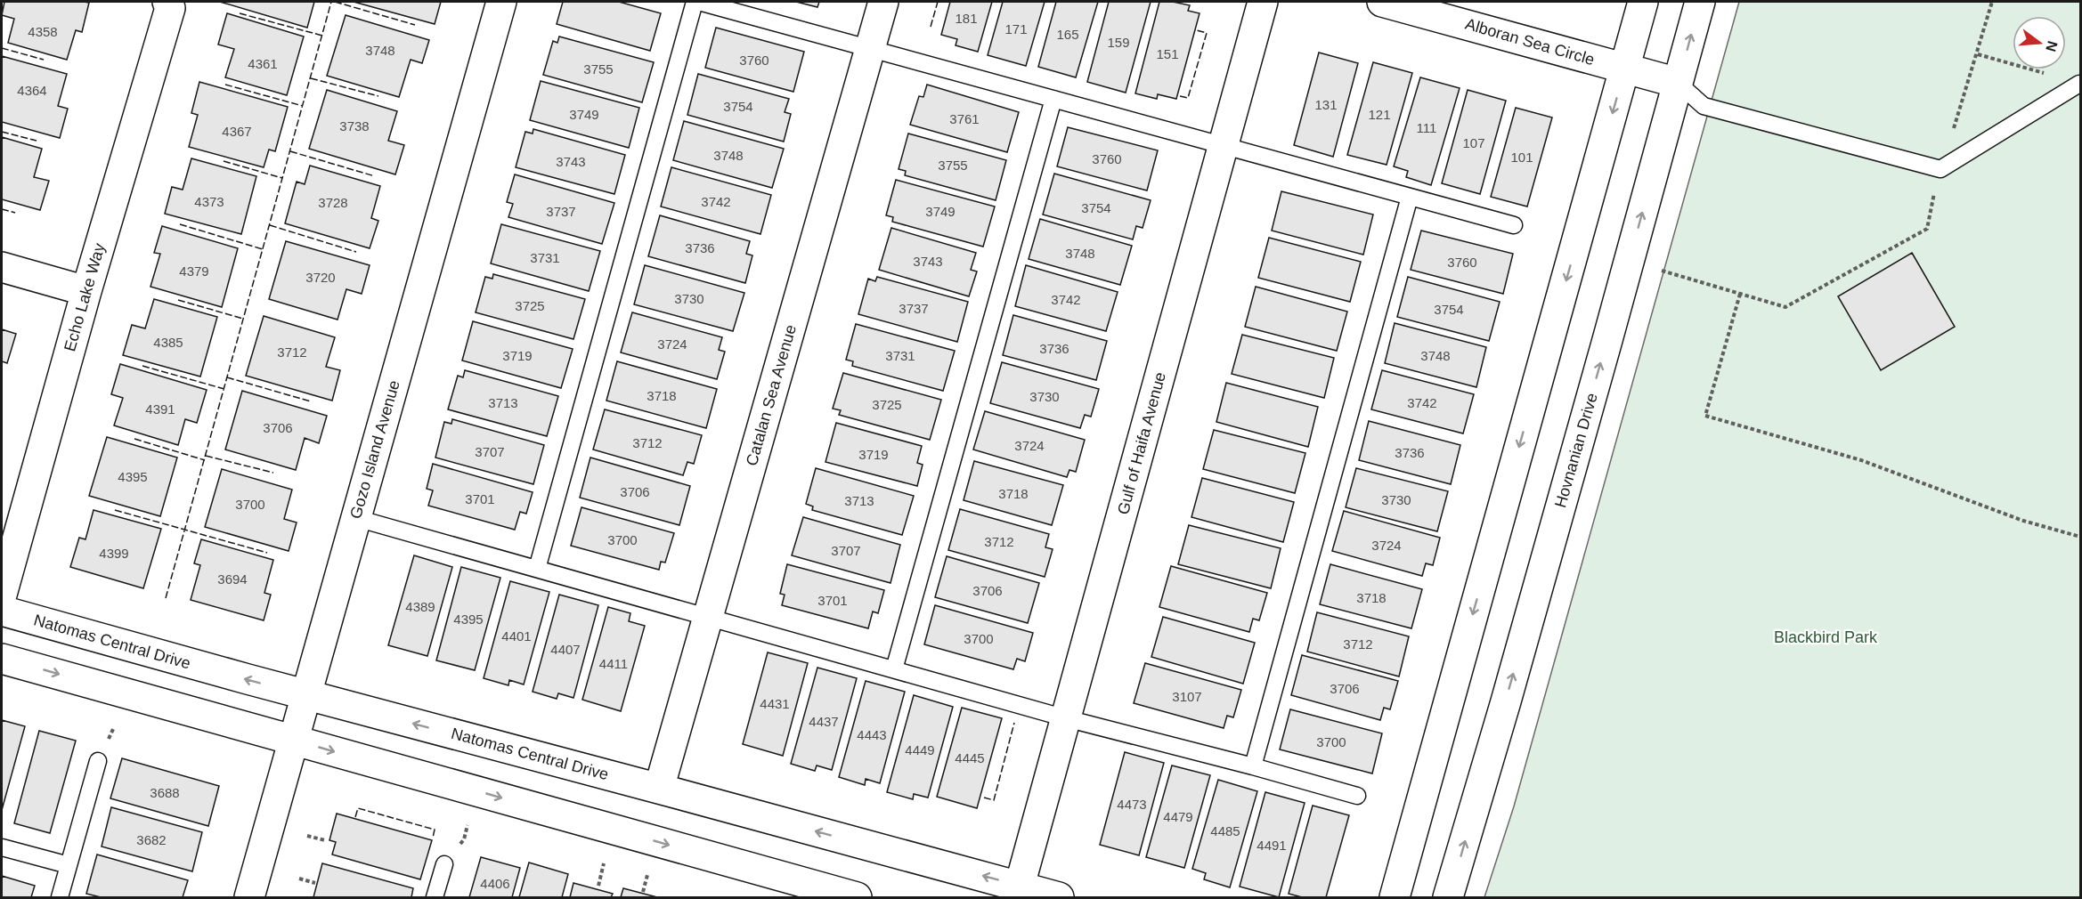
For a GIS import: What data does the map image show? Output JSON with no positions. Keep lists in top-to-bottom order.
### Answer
{
  "streets": {
    "street": [
      "Alboran Sea Circle",
      "Echo Lake Way",
      "Catalan Sea Avenue",
      "Gulf of Haifa Avenue",
      "Gozo Island Avenue",
      "Hovnanian Drive",
      "Natomas Central Drive"
    ]
  },
  "crossings": [
    ["Alboran Sea Circle", "Hovnanian Drive"],
    ["Catalan Sea Avenue", "Natomas Central Drive"],
    ["Gulf of Haifa Avenue", "Natomas Central Drive"],
    ["Gozo Island Avenue", "Natomas Central Drive"]
  ],
  "parks": ["Blackbird Park"],
  "house_numbers": [
    "181",
    "171",
    "4358",
    "165",
    "159",
    "3748",
    "151",
    "3760",
    "4361",
    "3755",
    "4364",
    "131",
    "3754",
    "3749",
    "121",
    "3761",
    "3738",
    "111",
    "4367",
    "107",
    "3748",
    "101",
    "3760",
    "3743",
    "3755",
    "4373",
    "3742",
    "3728",
    "3754",
    "3737",
    "3749",
    "3736",
    "3748",
    "3731",
    "3743",
    "3760",
    "4379",
    "3720",
    "3730",
    "3742",
    "3725",
    "3737",
    "3754",
    "4385",
    "3724",
    "3736",
    "3712",
    "3719",
    "3731",
    "3748",
    "3718",
    "3730",
    "3713",
    "3742",
    "3725",
    "4391",
    "3706",
    "3712",
    "3724",
    "3707",
    "3736",
    "3719",
    "4395",
    "3706",
    "3718",
    "3701",
    "3730",
    "3713",
    "3700",
    "3700",
    "3712",
    "3724",
    "3707",
    "4399",
    "3694",
    "3706",
    "3718",
    "3701",
    "4389",
    "4395",
    "4401",
    "3700",
    "3712",
    "4407",
    "4411",
    "3706",
    "3107",
    "4431",
    "4437",
    "4443",
    "3700",
    "4449",
    "4445",
    "3688",
    "4473",
    "4479",
    "4485",
    "3682",
    "4491",
    "4406"
  ],
  "north": "right"
}
